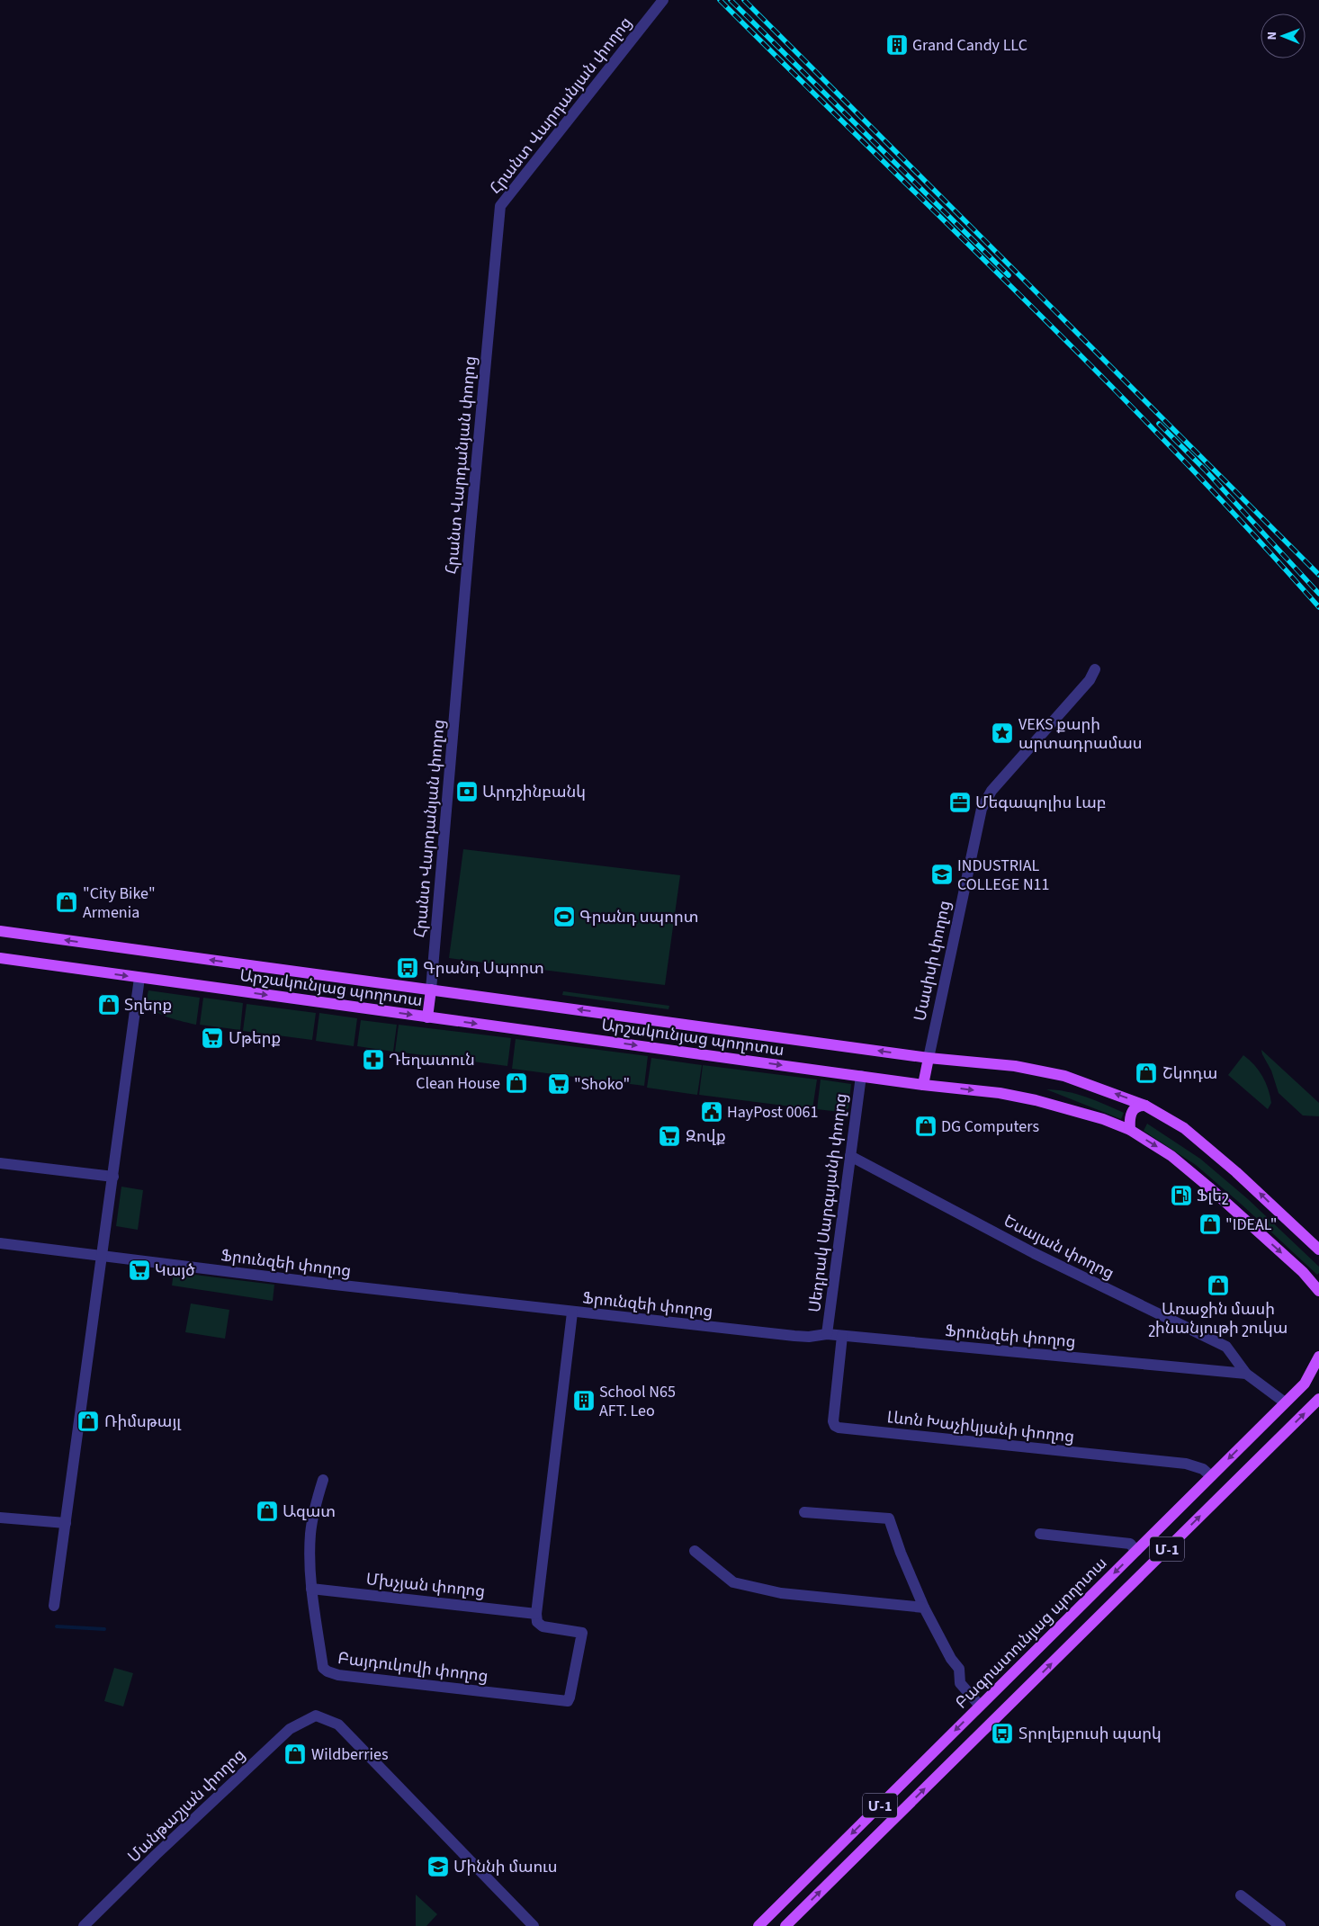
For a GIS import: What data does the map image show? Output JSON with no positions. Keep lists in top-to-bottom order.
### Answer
{
  "streets": {
    "main road": ["Արշակունյաց պողոտա", "Մ-1", "Բագրատունյաց պողոտա"],
    "street": [
      "Հրանտ Վարդանյան փողոց",
      "Մասիսի փողոց",
      "Սեդրակ Սարգսյանի փողոց",
      "Եսայան փողոց",
      "Ֆրունզեի փողոց",
      "Լևոն Խաչիկյանի փողոց",
      "Մխչյան փողոց",
      "Բայդուկովի փողոց",
      "Մանթաշյան փողոց"
    ]
  },
  "crossings": [
    ["Հրանտ Վարդանյան փողոց", "Արշակունյաց պողոտա"],
    ["Մասիսի փողոց", "Արշակունյաց պողոտա"],
    ["Արշակունյաց պողոտա", "Սեդրակ Սարգսյանի փողոց"],
    ["Սեդրակ Սարգսյանի փողոց", "Եսայան փողոց"],
    ["Սեդրակ Սարգսյանի փողոց", "Ֆրունզեի փողոց"],
    ["Եսայան փողոց", "Ֆրունզեի փողոց"],
    ["Ֆրունզեի փողոց", "Լևոն Խաչիկյանի փողոց"],
    ["Լևոն Խաչիկյանի փողոց", "Բագրատունյաց պողոտա"],
    ["Մխչյան փողոց", "Բայդուկովի փողոց"]
  ],
  "places": {
    "building": ["Grand Candy LLC", "School N65 AFT. Leo"],
    "place": ["VEKS քարի արտադրամաս"],
    "bank": ["Արդշինբանկ"],
    "office": ["Մեգապոլիս Լաբ"],
    "school or university": ["INDUSTRIAL COLLEGE N11", "Միննի մաուս"],
    "shop": [
      "\"City Bike\" Armenia",
      "Տղերք",
      "Շկոդա",
      "Clean House",
      "DG Computers",
      "\"IDEAL\"",
      "Առաջին մասի շինանյութի շուկա",
      "Ռիմսթայլ",
      "Ազատ",
      "Wildberries"
    ],
    "sports": ["Գրանդ սպորտ"],
    "bus stop": ["Գրանդ Սպորտ", "Տրոլեյբուսի պարկ"],
    "supermarket": [
      "Մթերք",
      "\"Shoko\"",
      "Զովք",
      "Կայծ"
    ],
    "pharmacy": ["Դեղատուն"],
    "public building": ["HayPost 0061"],
    "fuel station": ["Ֆլեշ"]
  },
  "north": "left"
}
